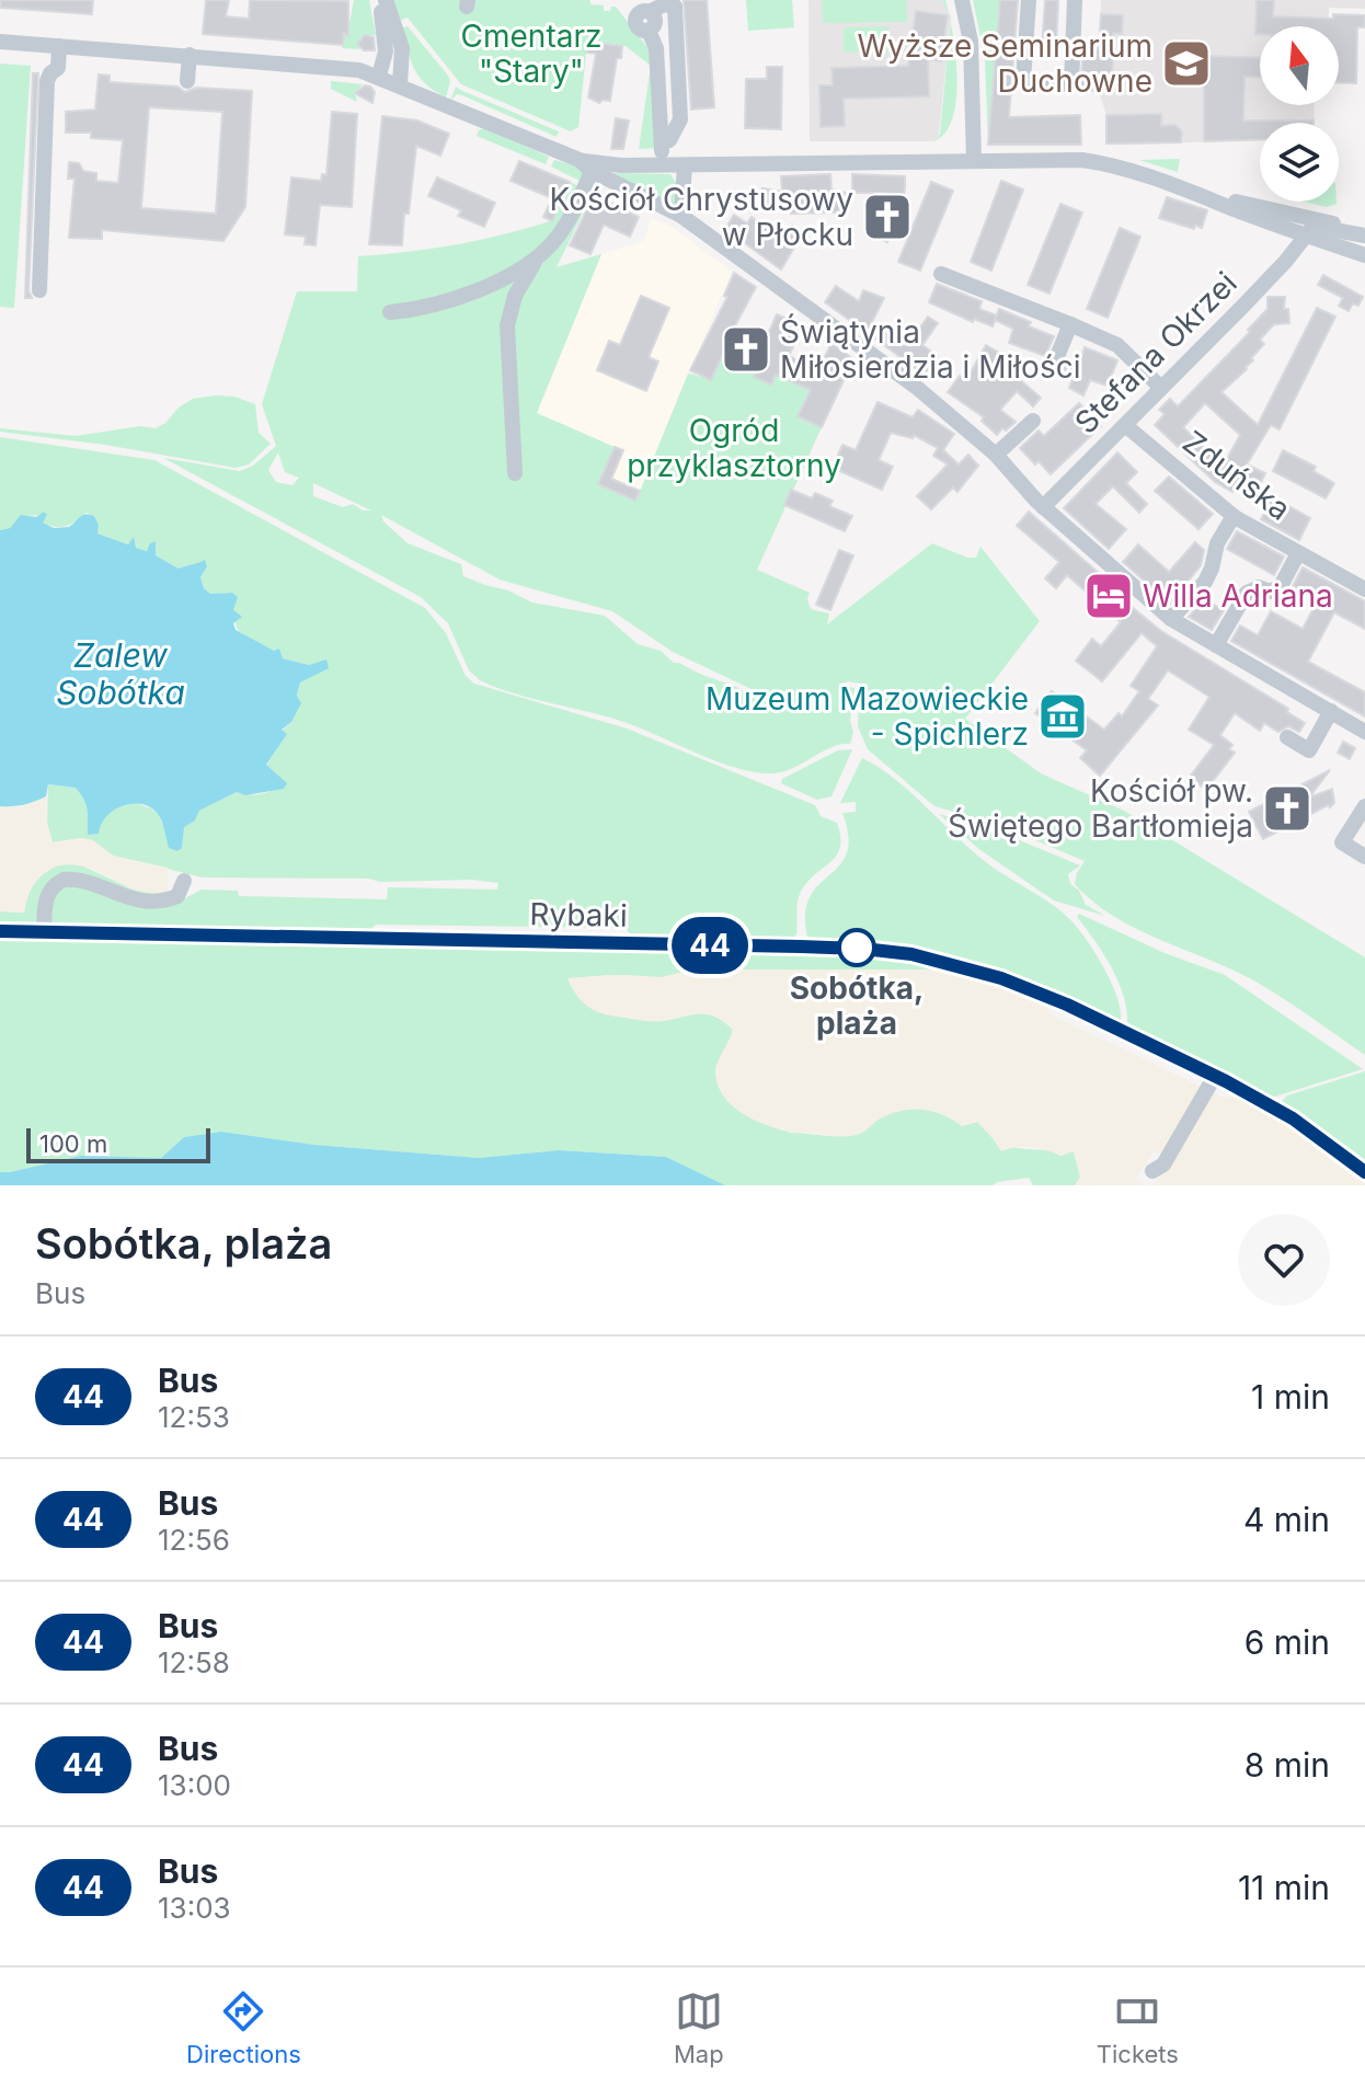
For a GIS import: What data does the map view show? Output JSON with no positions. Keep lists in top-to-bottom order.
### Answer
{
  "streets": {
    "street": ["Stefana Okrzei", "Zduńska", "Rybaki"]
  },
  "crossings": [
    ["Stefana Okrzei", "Zduńska"]
  ],
  "water": ["Zalew Sobótka"],
  "parks": ["Cmentarz \"Stary\"", "Ogród przyklasztorny"],
  "places": {
    "school or university": ["Wyższe Seminarium Duchowne"],
    "church": ["Kościół Chrystusowy w Płocku", "Świątynia Miłosierdzia i Miłości", "Kościół pw. Świętego Bartłomieja"],
    "hotel": ["Willa Adriana"],
    "museum": ["Muzeum Mazowieckie - Spichlerz"],
    "other": ["Sobótka, plaża"]
  },
  "lines": ["bus line 44"],
  "scale_bar": "100 m",
  "north": "top",
  "page": {
    "on_map": "44",
    "scale": "100 m",
    "heading": ["Sobótka, plaża", "Bus"],
    "list": [
      {
        "mark": "44",
        "name": "Bus",
        "note": "12:53",
        "value": "1 min"
      },
      {
        "mark": "44",
        "name": "Bus",
        "note": "12:56",
        "value": "4 min"
      },
      {
        "mark": "44",
        "name": "Bus",
        "note": "12:58",
        "value": "6 min"
      },
      {
        "mark": "44",
        "name": "Bus",
        "note": "13:00",
        "value": "8 min"
      },
      {
        "mark": "44",
        "name": "Bus",
        "note": "13:03",
        "value": "11 min"
      }
    ],
    "tabs": ["Directions", "Map", "Tickets"]
  }
}
